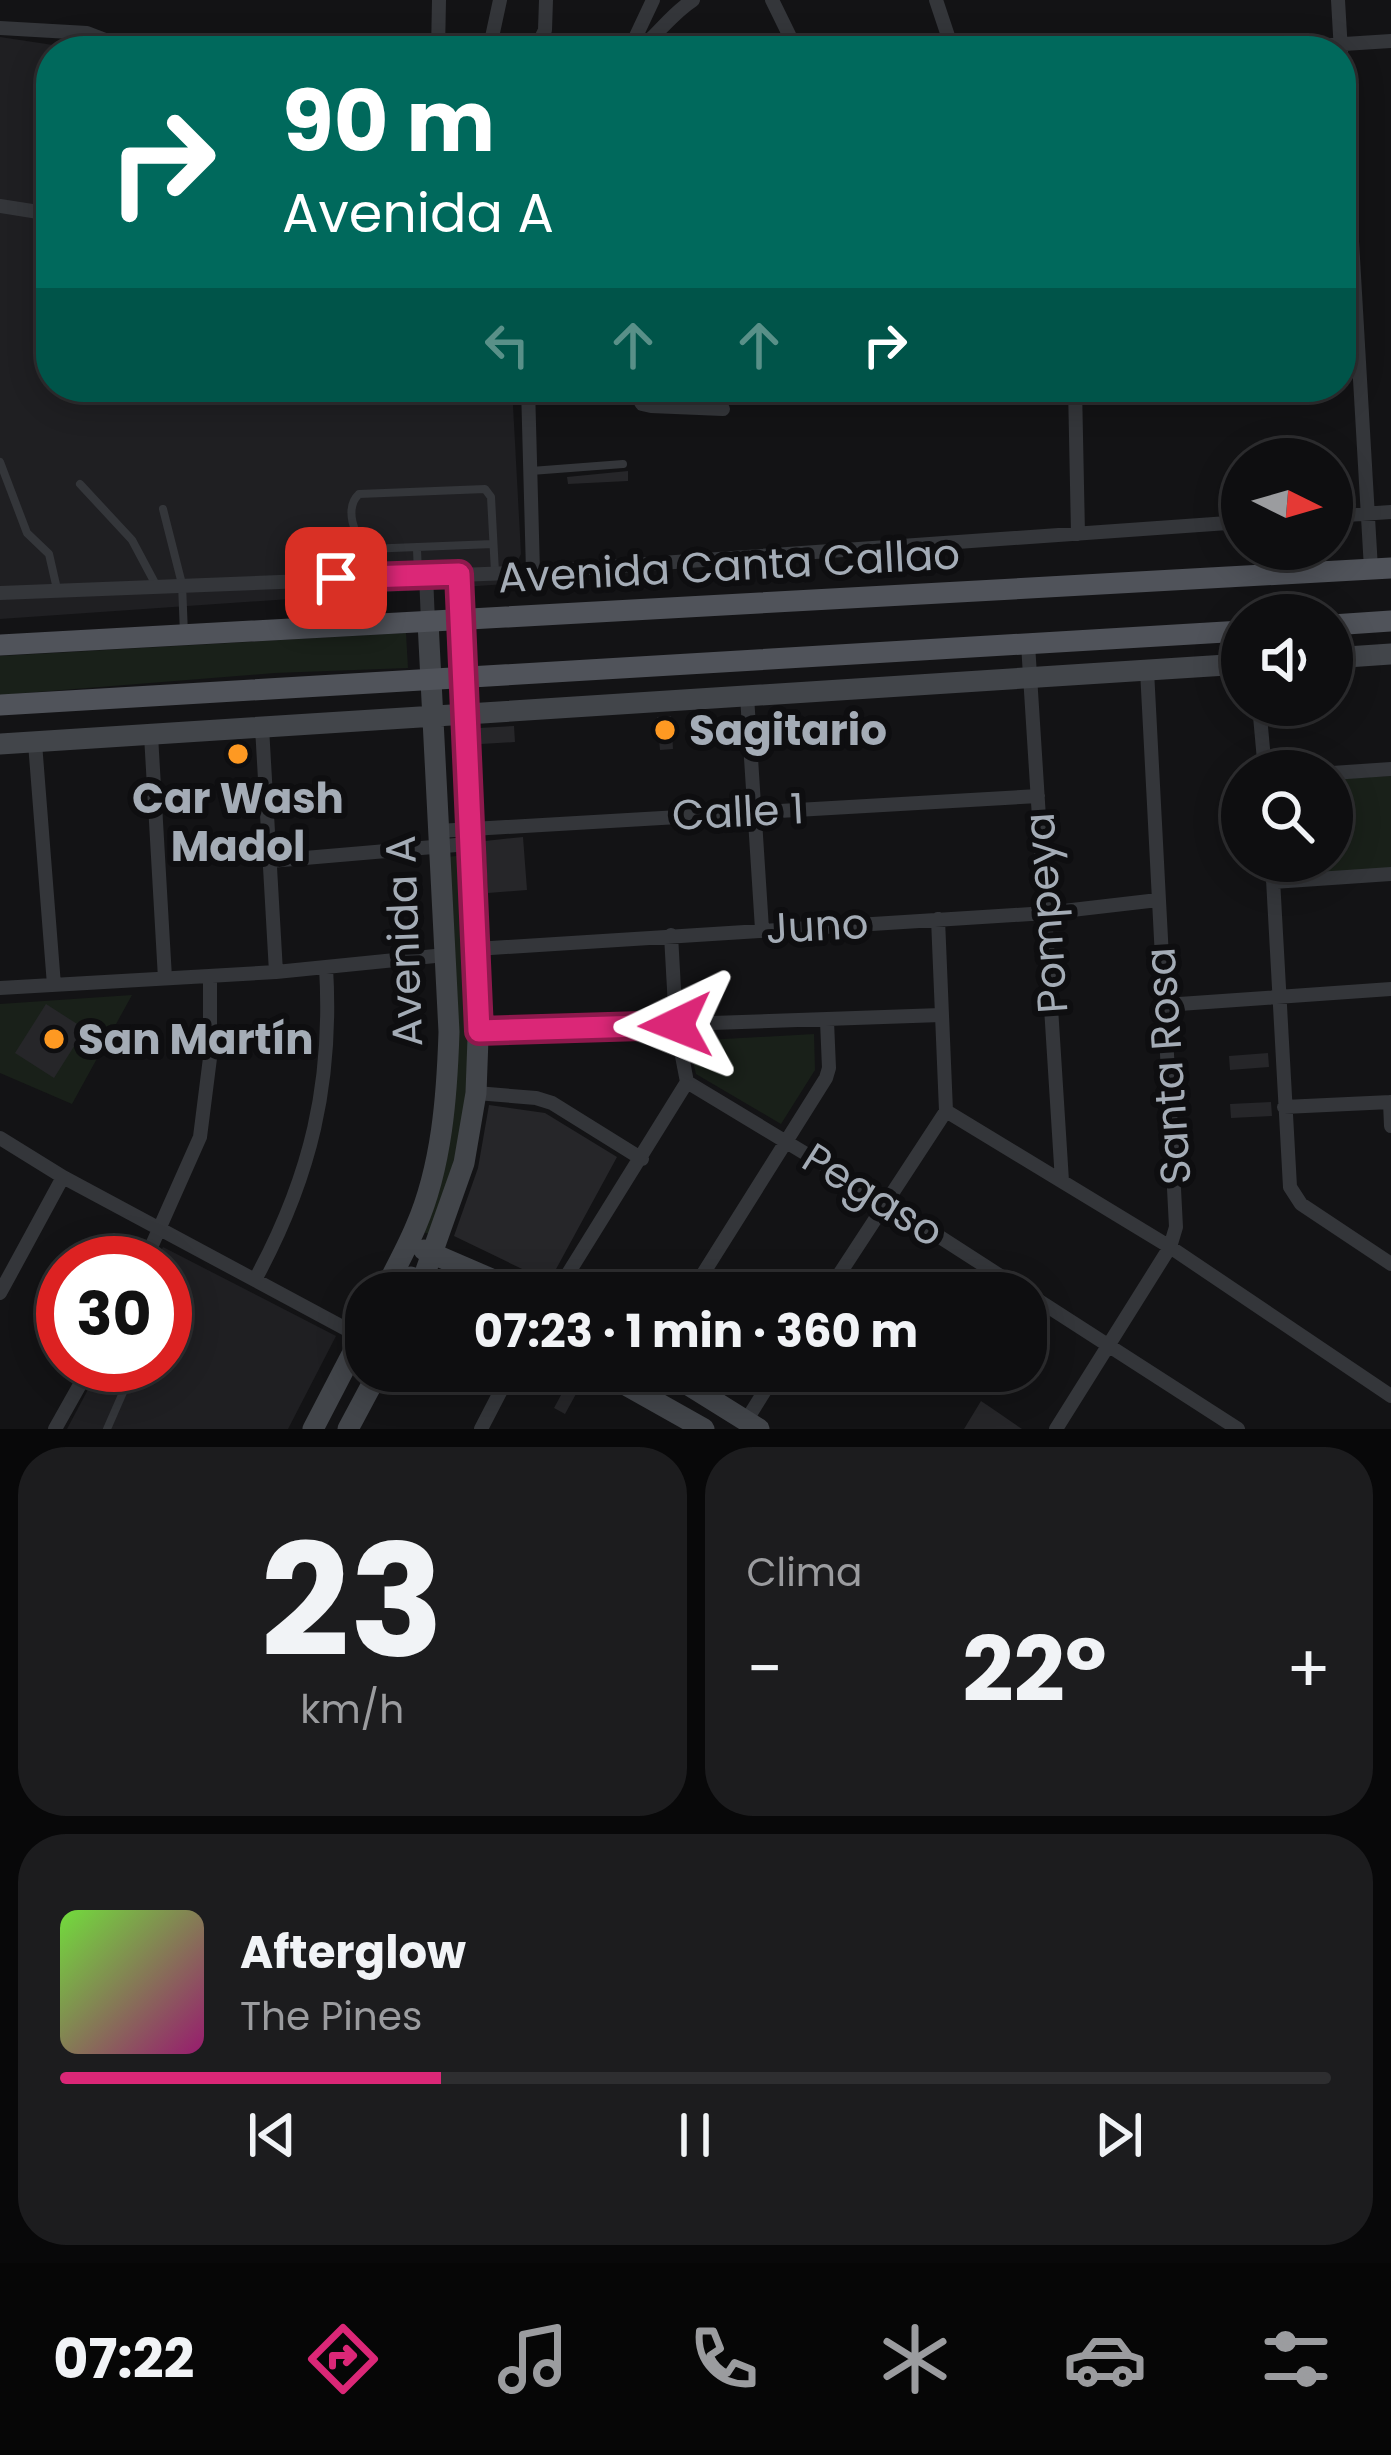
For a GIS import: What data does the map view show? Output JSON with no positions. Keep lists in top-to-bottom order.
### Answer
{
  "streets": {
    "main road": ["Avenida Canta Callao"],
    "street": [
      "Calle 1",
      "Pompeya",
      "Juno",
      "Avenida A",
      "Santa Rosa",
      "Pegaso"
    ]
  },
  "crossings": [
    ["Avenida Canta Callao", "Avenida A"],
    ["Calle 1", "Pompeya"],
    ["Calle 1", "Avenida A"],
    ["Pompeya", "Juno"],
    ["Juno", "Avenida A"],
    ["Juno", "Santa Rosa"],
    ["Santa Rosa", "Pegaso"]
  ],
  "places": ["Sagitario", "Car Wash Madol", "San Martín"],
  "north": "right",
  "page": {
    "turn": ["90 m", "Avenida A"],
    "limit": "30",
    "trip": "07:23 · 1 min · 360 m",
    "tile": [
      ["23", "km/h"],
      "Clima"
    ],
    "heat": ["−", "22°", "+"],
    "song": ["Afterglow", "The Pines"],
    "tabs": "07:22"
  }
}
